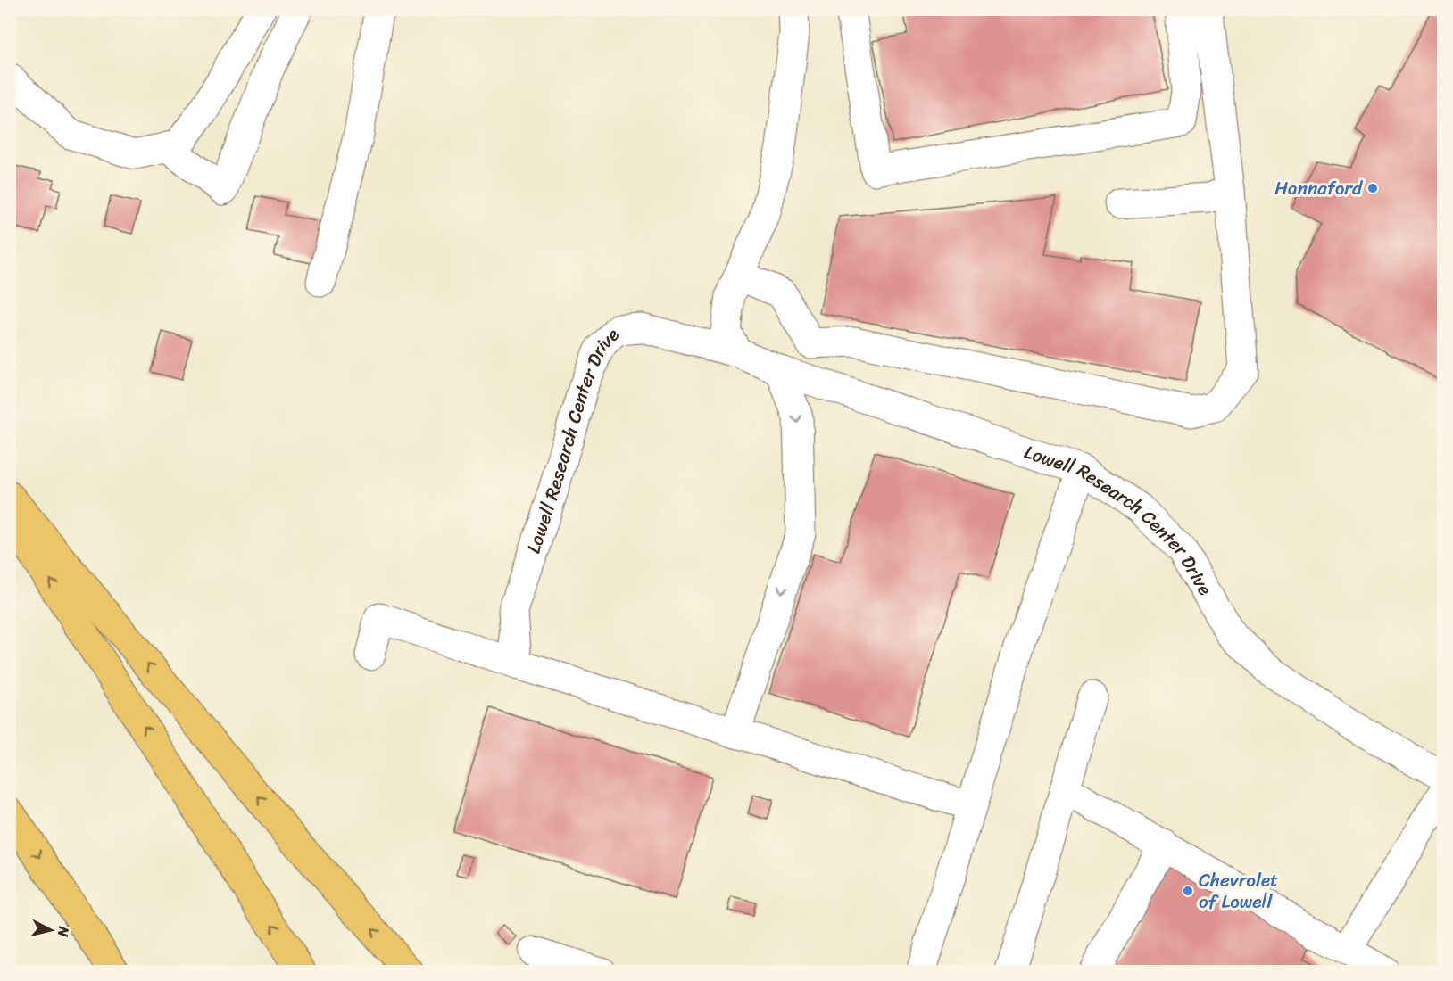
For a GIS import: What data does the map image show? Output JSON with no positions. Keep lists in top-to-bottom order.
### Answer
{
  "streets": {
    "street": ["Lowell Research Center Drive"]
  },
  "places": ["Hannaford", "Chevrolet of Lowell"],
  "north": "right"
}
